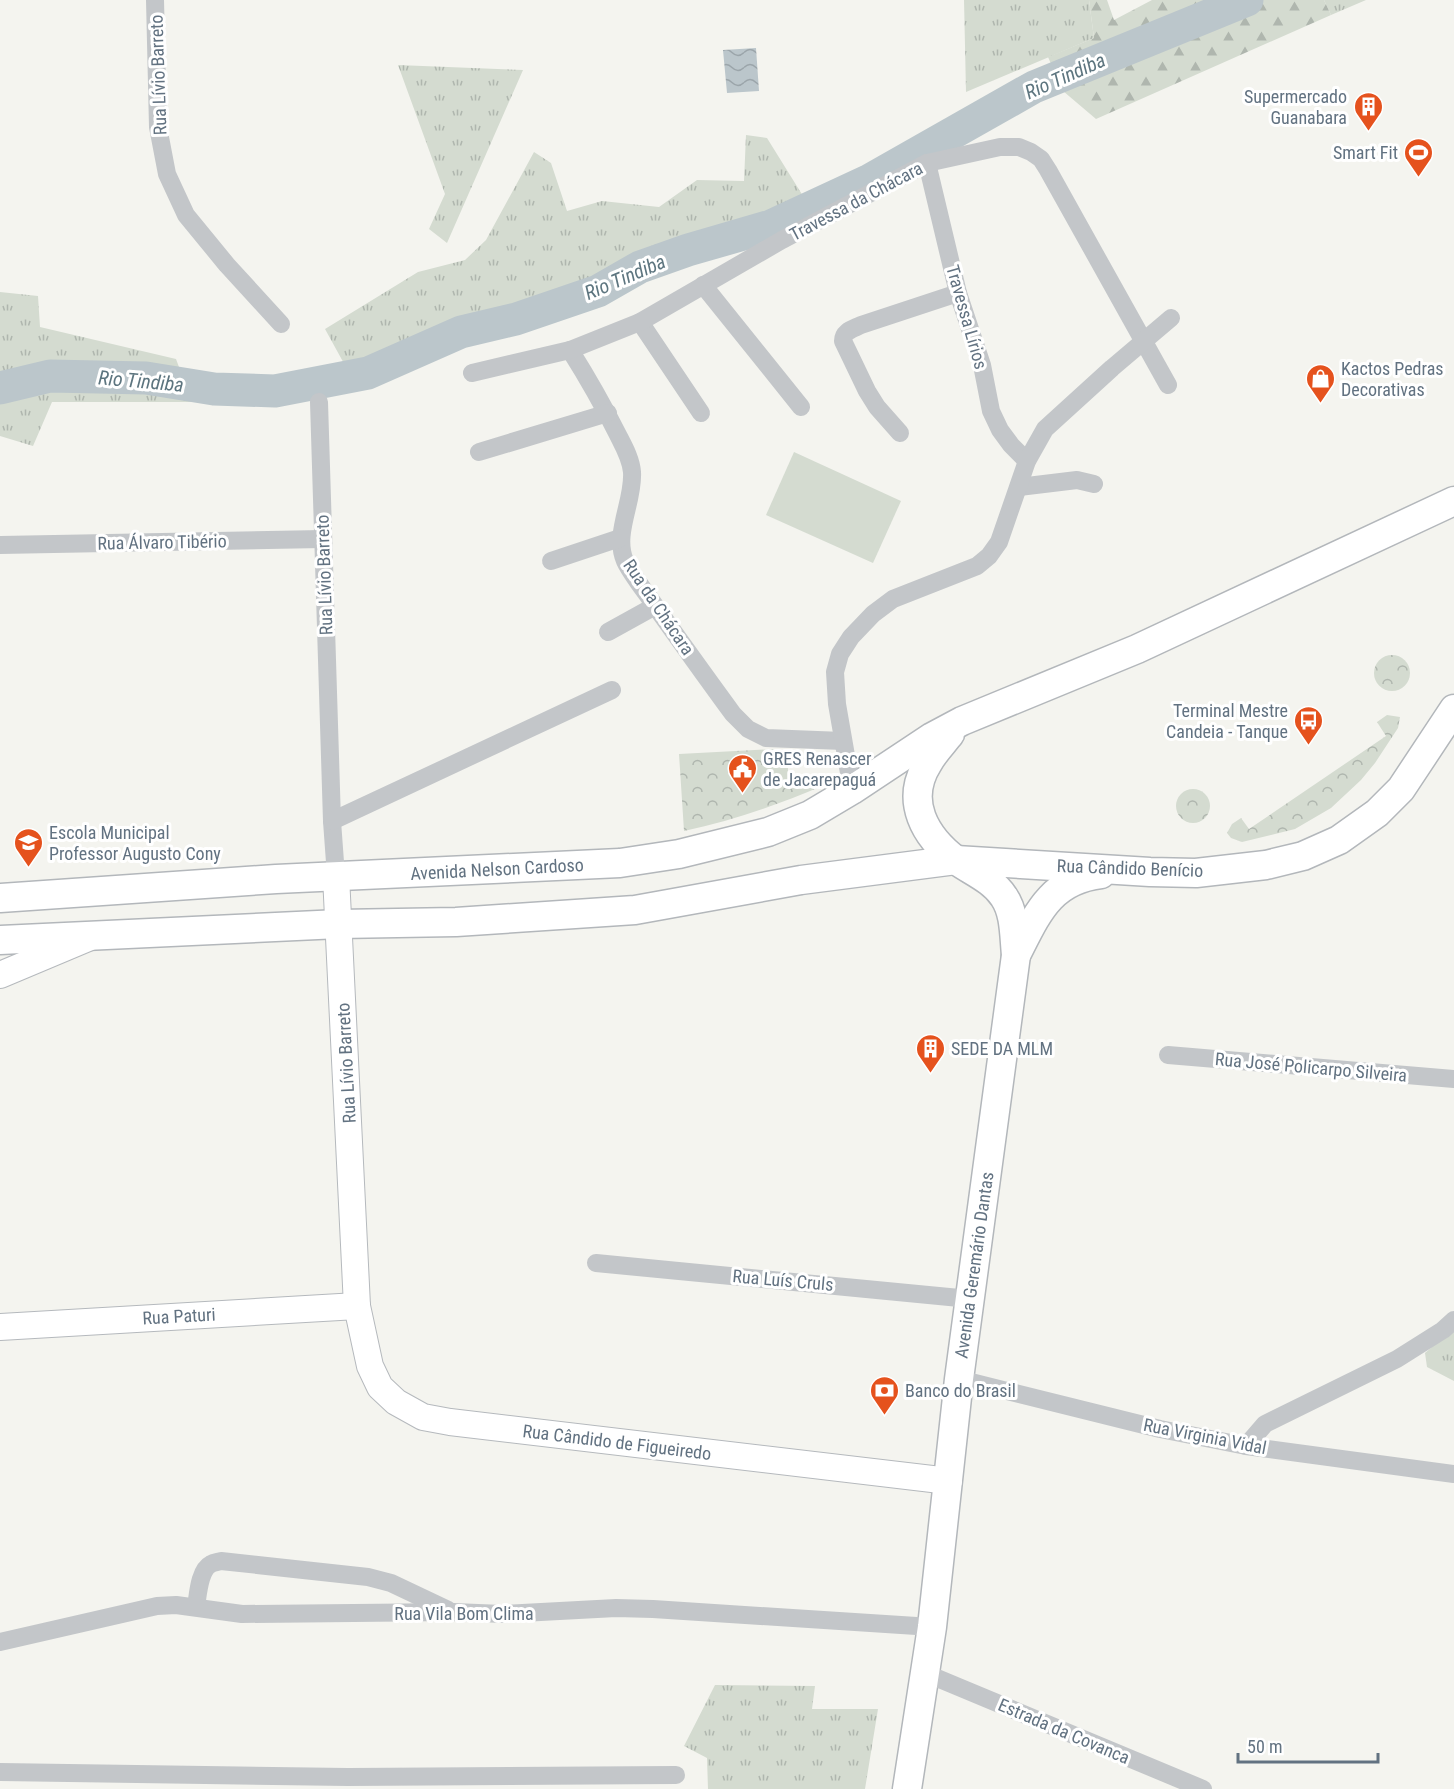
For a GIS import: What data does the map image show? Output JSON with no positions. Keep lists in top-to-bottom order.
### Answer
{
  "streets": {
    "main road": ["Rua Cândido Benício", "Avenida Nelson Cardoso", "Avenida Geremário Dantas"],
    "street": [
      "Rua Lívio Barreto",
      "Travessa da Chácara",
      "Travessa Lírios",
      "Rua Álvaro Tibério",
      "Rua da Chácara",
      "Rua José Policarpo Silveira",
      "Rua Luís Cruls",
      "Rua Paturi",
      "Rua Virginia Vidal",
      "Rua Cândido de Figueiredo",
      "Rua Vila Bom Clima",
      "Estrada da Covanca"
    ]
  },
  "crossings": [
    ["Rua Lívio Barreto", "Rua Álvaro Tibério"],
    ["Rua Lívio Barreto", "Avenida Nelson Cardoso"],
    ["Rua Lívio Barreto", "Rua Paturi"],
    ["Rua Lívio Barreto", "Rua Cândido de Figueiredo"],
    ["Travessa da Chácara", "Travessa Lírios"],
    ["Travessa da Chácara", "Rua da Chácara"],
    ["Rua Cândido Benício", "Avenida Geremário Dantas"],
    ["Avenida Nelson Cardoso", "Avenida Geremário Dantas"],
    ["Avenida Geremário Dantas", "Rua Luís Cruls"],
    ["Avenida Geremário Dantas", "Rua Virginia Vidal"],
    ["Avenida Geremário Dantas", "Rua Cândido de Figueiredo"],
    ["Avenida Geremário Dantas", "Rua Vila Bom Clima"],
    ["Avenida Geremário Dantas", "Estrada da Covanca"],
    ["Rua Paturi", "Rua Cândido de Figueiredo"]
  ],
  "water": ["Rio Tindiba"],
  "places": {
    "building": ["Supermercado Guanabara", "SEDE DA MLM"],
    "sports": ["Smart Fit"],
    "shop": ["Kactos Pedras Decorativas"],
    "bus stop": ["Terminal Mestre Candeia - Tanque"],
    "public building": ["GRES Renascer de Jacarepaguá"],
    "school or university": ["Escola Municipal Professor Augusto Cony"],
    "bank": ["Banco do Brasil"]
  },
  "scale_bar": "50 m"
}
